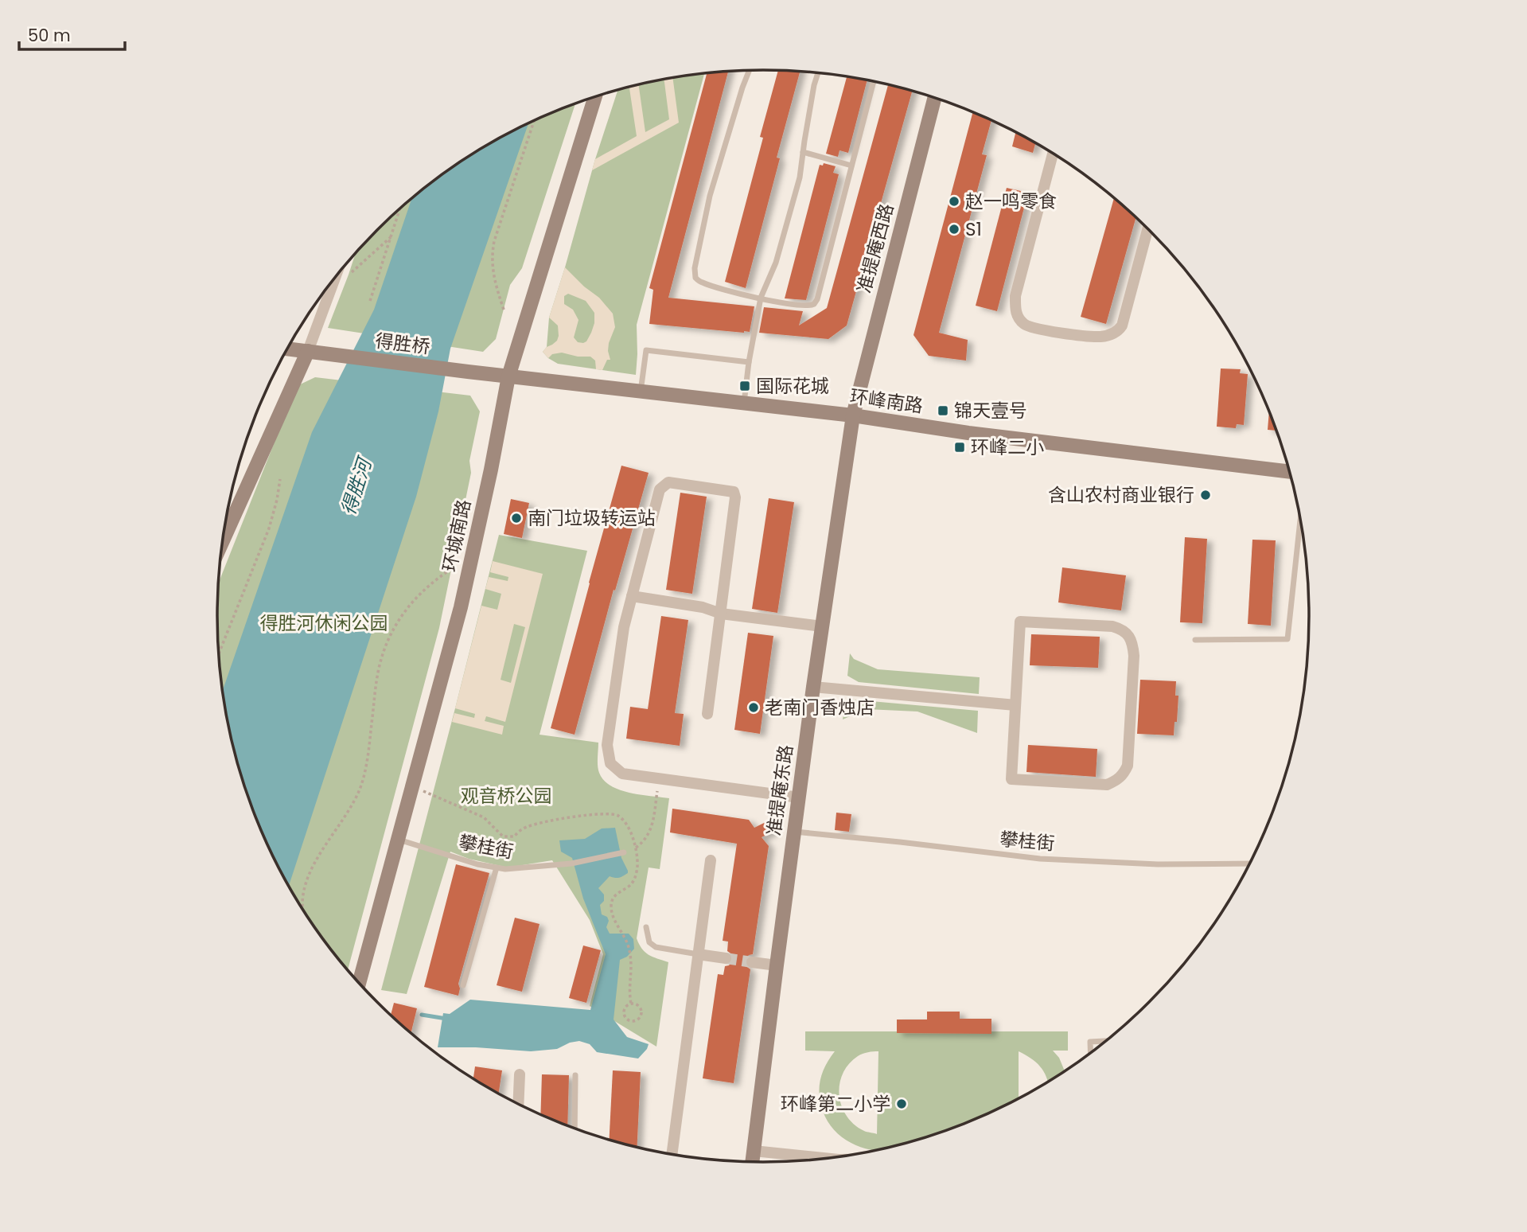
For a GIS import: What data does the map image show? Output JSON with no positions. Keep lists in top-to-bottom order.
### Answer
{
  "streets": {
    "main road": [
      "准提庵西路",
      "得胜桥",
      "环峰南路",
      "环城南路",
      "准提庵东路"
    ],
    "lane": ["攀桂街"]
  },
  "crossings": [
    ["准提庵西路", "环峰南路"],
    ["准提庵西路", "准提庵东路"],
    ["得胜桥", "环峰南路"],
    ["环峰南路", "环城南路"],
    ["环峰南路", "准提庵东路"],
    ["环城南路", "攀桂街"],
    ["准提庵东路", "攀桂街"]
  ],
  "water": ["得胜河"],
  "parks": ["得胜河休闲公园", "观音桥公园"],
  "places": {
    "other": [
      "赵一鸣零食",
      "S1",
      "含山农村商业银行",
      "南门垃圾转运站",
      "老南门香烛店",
      "环峰第二小学"
    ],
    "transit": ["国际花城", "锦天壹号", "环峰二小"]
  },
  "scale_bar": "50 m"
}
